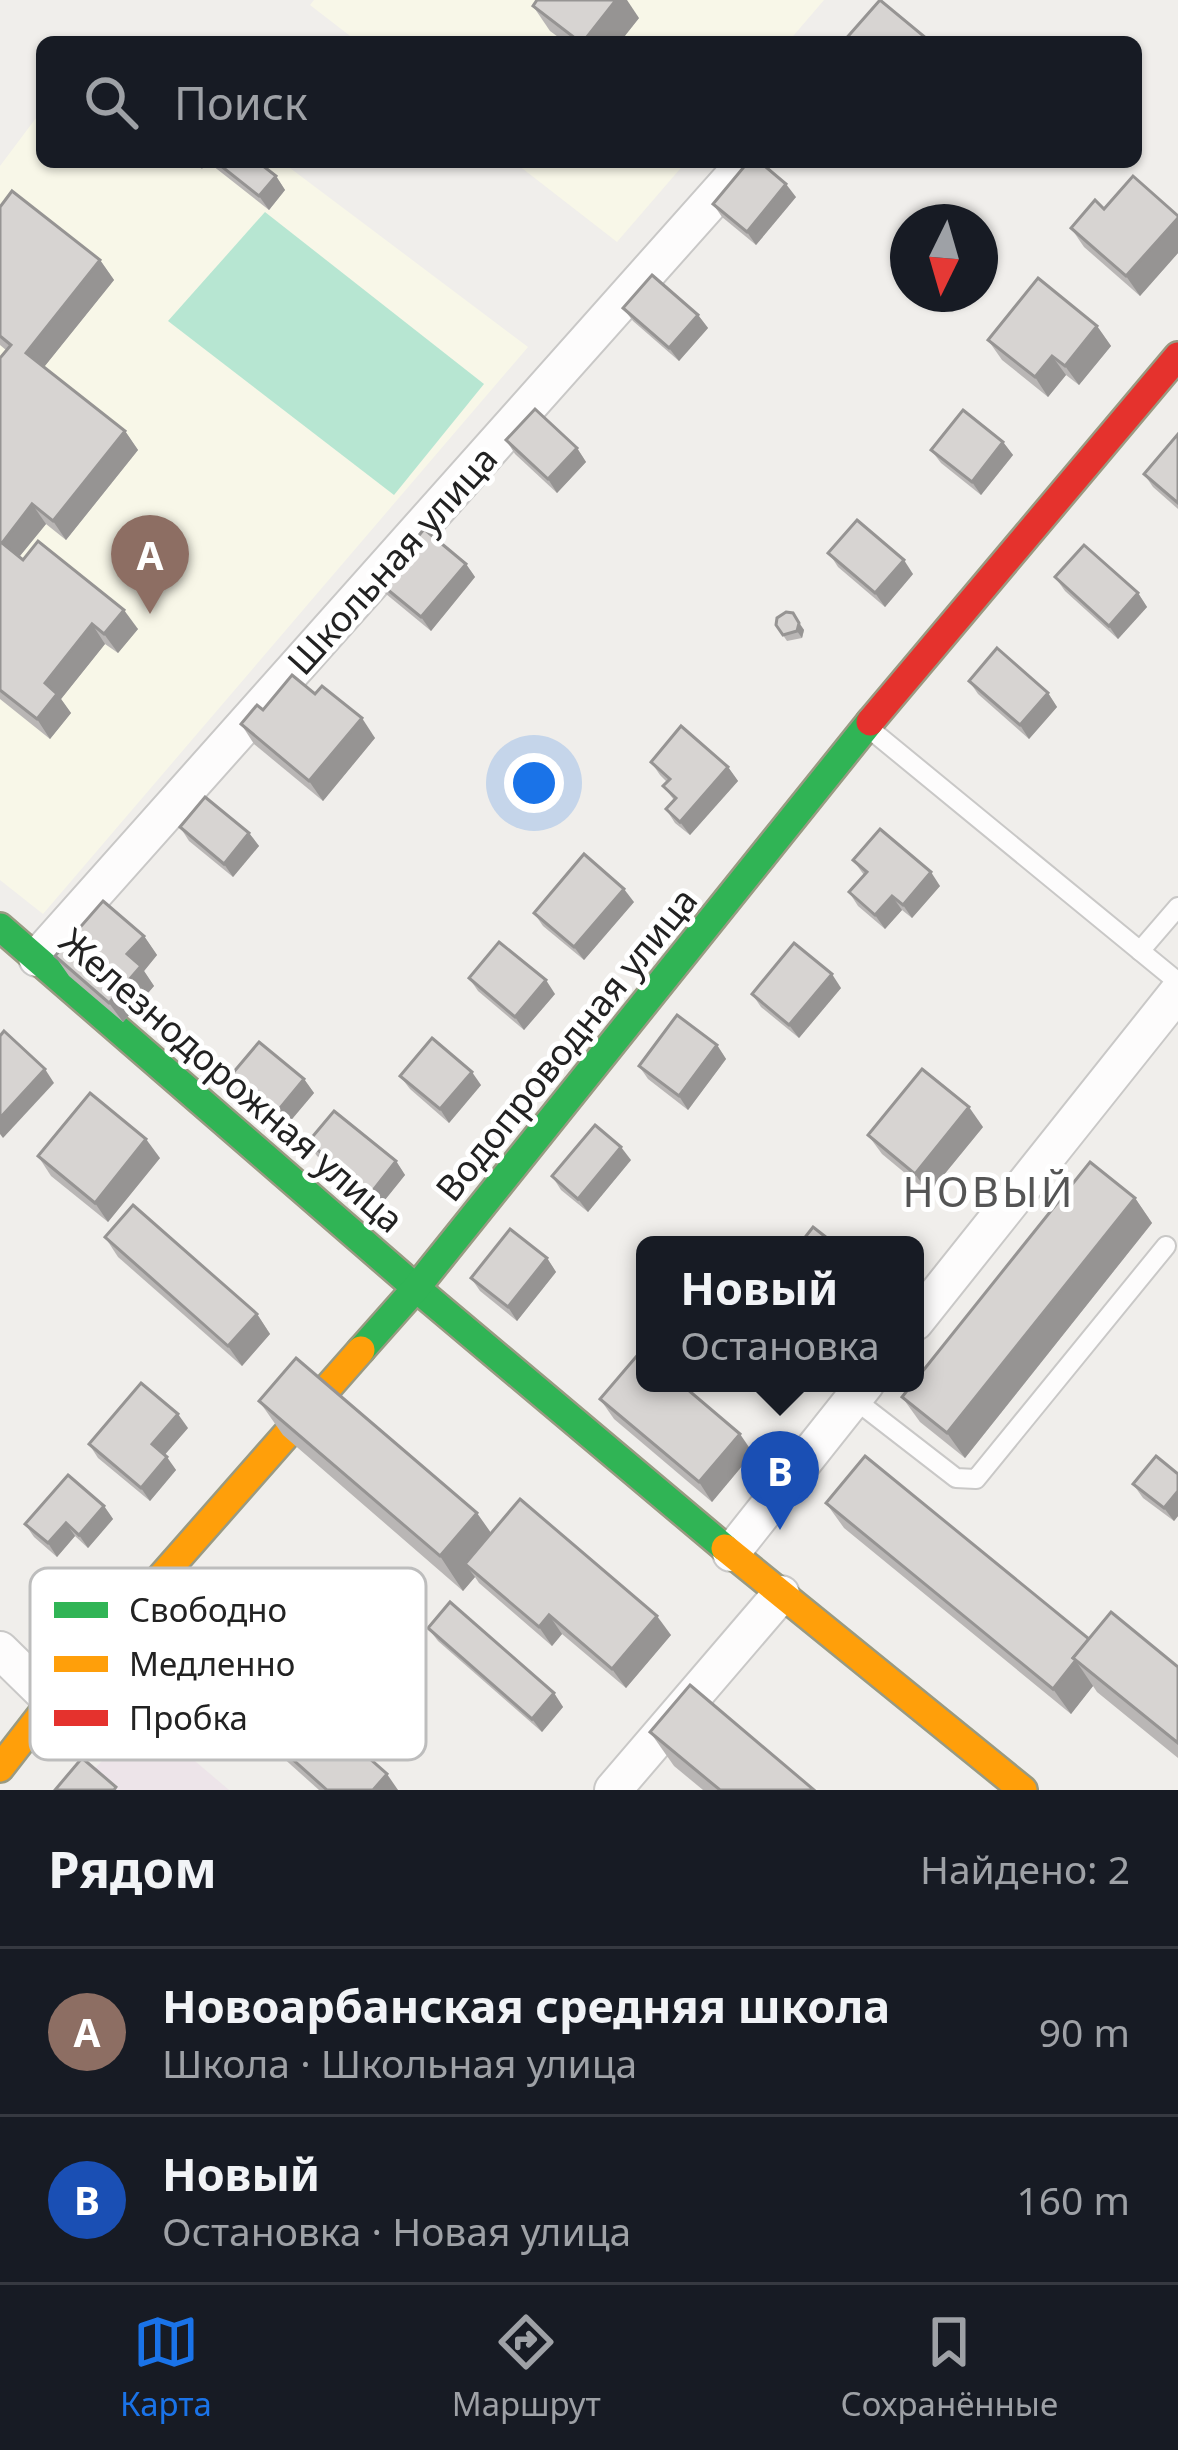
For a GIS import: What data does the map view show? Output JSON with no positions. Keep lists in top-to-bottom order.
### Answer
{
  "streets": {
    "street": ["Школьная улица", "Водопроводная улица", "Железнодорожная улица"]
  },
  "crossings": [
    ["Школьная улица", "Железнодорожная улица"],
    ["Водопроводная улица", "Железнодорожная улица"]
  ],
  "districts": ["НОВЫЙ"],
  "legend": ["Свободно", "Медленно", "Пробка"],
  "north": "bottom",
  "page": {
    "search": "Поиск",
    "pins": ["A", "B"],
    "popup": ["Новый", "Остановка"],
    "heading": ["Рядом", "Найдено: 2"],
    "list": [
      {
        "mark": "A",
        "name": "Новоарбанская средняя школа",
        "note": "Школа · Школьная улица",
        "value": "90 m"
      },
      {
        "mark": "B",
        "name": "Новый",
        "note": "Остановка · Новая улица",
        "value": "160 m"
      }
    ],
    "nav": ["Карта", "Маршрут", "Сохранённые"]
  }
}
